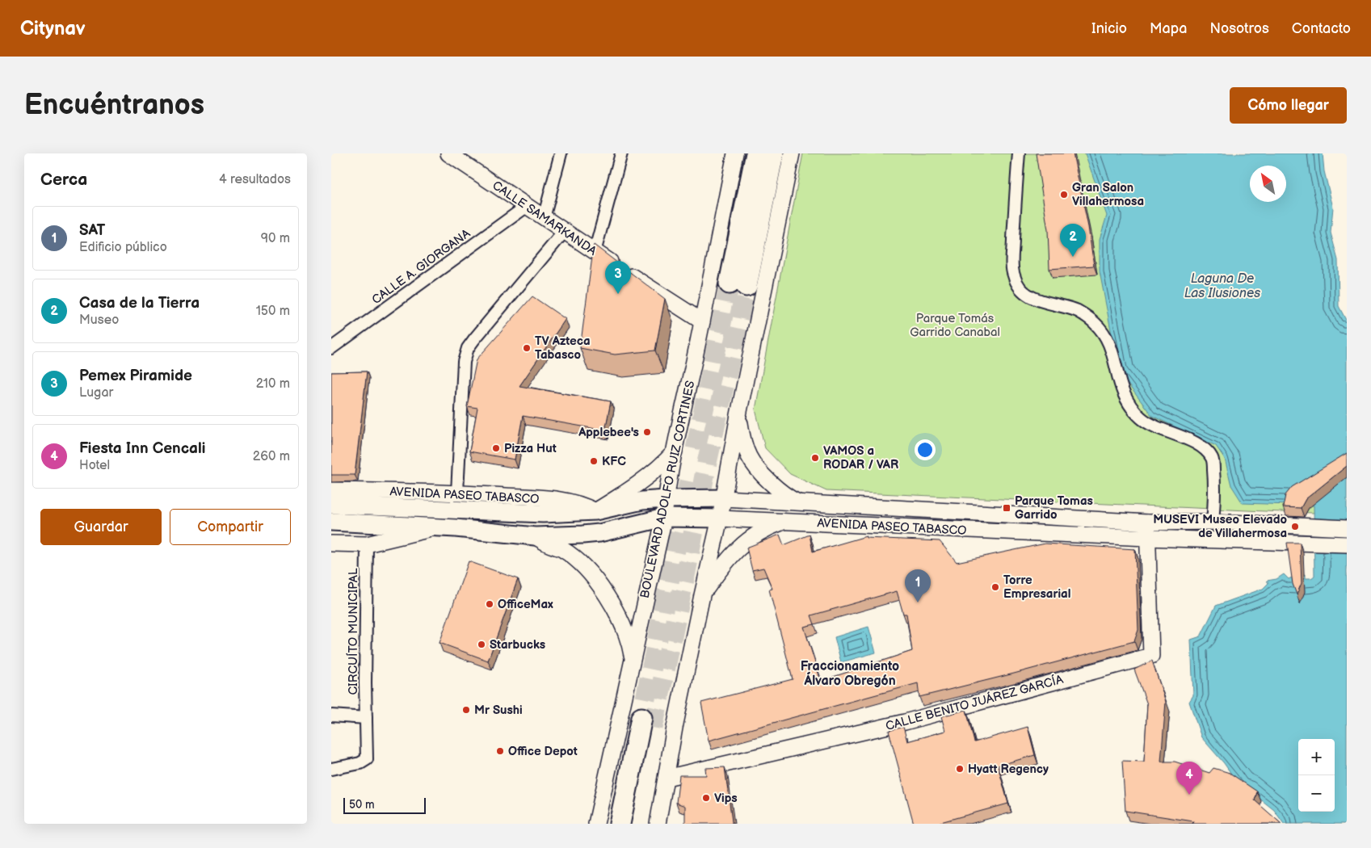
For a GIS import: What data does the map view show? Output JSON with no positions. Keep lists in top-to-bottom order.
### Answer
{
  "streets": {
    "main road": [
      "CALLE SAMARKANDA",
      "BOULEVARD ADOLFO RUIZ CORTINES",
      "AVENIDA PASEO TABASCO",
      "CALLE BENITO JUÁREZ GARCÍA"
    ],
    "street": ["CALLE A. GIORGANA", "CIRCUÍTO MUNICIPAL"]
  },
  "crossings": [
    ["CALLE SAMARKANDA", "CALLE A. GIORGANA"],
    ["CALLE SAMARKANDA", "BOULEVARD ADOLFO RUIZ CORTINES"],
    ["BOULEVARD ADOLFO RUIZ CORTINES", "AVENIDA PASEO TABASCO"],
    ["AVENIDA PASEO TABASCO", "CIRCUÍTO MUNICIPAL"],
    ["AVENIDA PASEO TABASCO", "CALLE BENITO JUÁREZ GARCÍA"]
  ],
  "districts": ["Fraccionamiento Álvaro Obregón"],
  "water": ["Laguna De Las Ilusiones"],
  "parks": ["Parque Tomás Garrido Canabal"],
  "places": {
    "other": [
      "Gran Salon Villahermosa",
      "TV Azteca Tabasco",
      "Applebee's",
      "Pizza Hut",
      "VAMOS a RODAR / VAR",
      "KFC",
      "MUSEVI Museo Elevado de Villahermosa",
      "Torre Empresarial",
      "OfficeMax",
      "Starbucks",
      "Mr Sushi",
      "Office Depot",
      "Hyatt Regency",
      "Vips"
    ],
    "transit": ["Parque Tomas Garrido"]
  },
  "scale_bar": "50 m",
  "north": "top left",
  "page": {
    "header": "Citynav",
    "nav": [
      "Inicio",
      "Mapa",
      "Nosotros",
      "Contacto"
    ],
    "buttons": [
      "Cómo llegar",
      ["Guardar", "Compartir"]
    ],
    "title": "Encuéntranos",
    "heading": ["Cerca", "4 resultados"],
    "list": [
      {
        "mark": "1",
        "name": "SAT",
        "note": "Edificio público",
        "value": "90 m"
      },
      {
        "mark": "2",
        "name": "Casa de la Tierra",
        "note": "Museo",
        "value": "150 m"
      },
      {
        "mark": "3",
        "name": "Pemex Piramide",
        "note": "Lugar",
        "value": "210 m"
      },
      {
        "mark": "4",
        "name": "Fiesta Inn Cencali",
        "note": "Hotel",
        "value": "260 m"
      }
    ],
    "pins": [
      "2",
      "3",
      "1",
      "4"
    ],
    "map_buttons": ["+", "−"],
    "scale": "50 m"
  }
}
